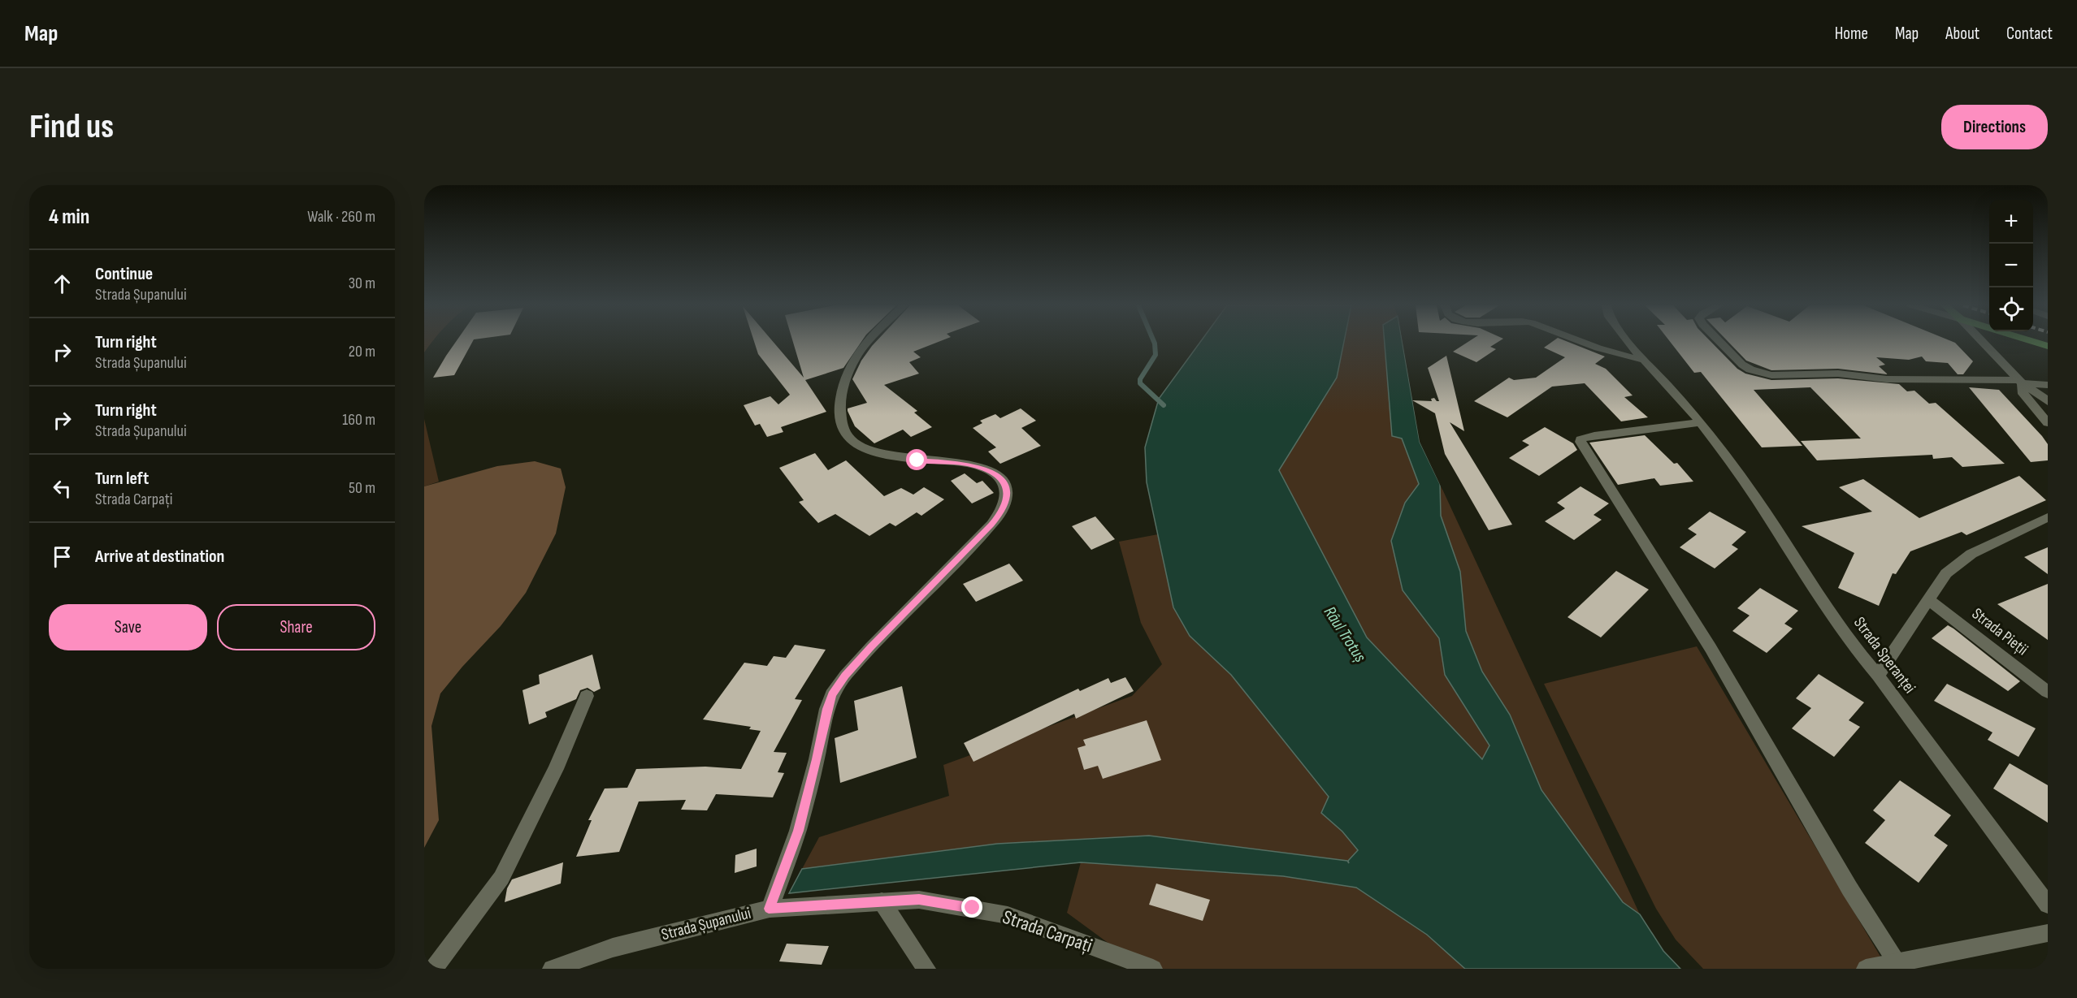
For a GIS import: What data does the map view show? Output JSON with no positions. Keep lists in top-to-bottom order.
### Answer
{
  "streets": {
    "street": [
      "Strada Pieții",
      "Strada Speranței",
      "Strada Șupanului",
      "Strada Carpați"
    ]
  },
  "crossings": [
    ["Strada Șupanului", "Strada Carpați"]
  ],
  "water": ["Râul Trotuș"],
  "page": {
    "header": "Map",
    "nav": [
      "Home",
      "Map",
      "About",
      "Contact"
    ],
    "buttons": [
      "Directions",
      ["Save", "Share"]
    ],
    "title": "Find us",
    "heading": ["4 min", "Walk · 260 m"],
    "map_buttons": ["+", "−"],
    "list": [
      ["Continue", "Strada Șupanului", "30 m"],
      ["Turn right", "Strada Șupanului", "20 m"],
      ["Turn right", "Strada Șupanului", "160 m"],
      ["Turn left", "Strada Carpați", "50 m"],
      "Arrive at destination"
    ]
  }
}
